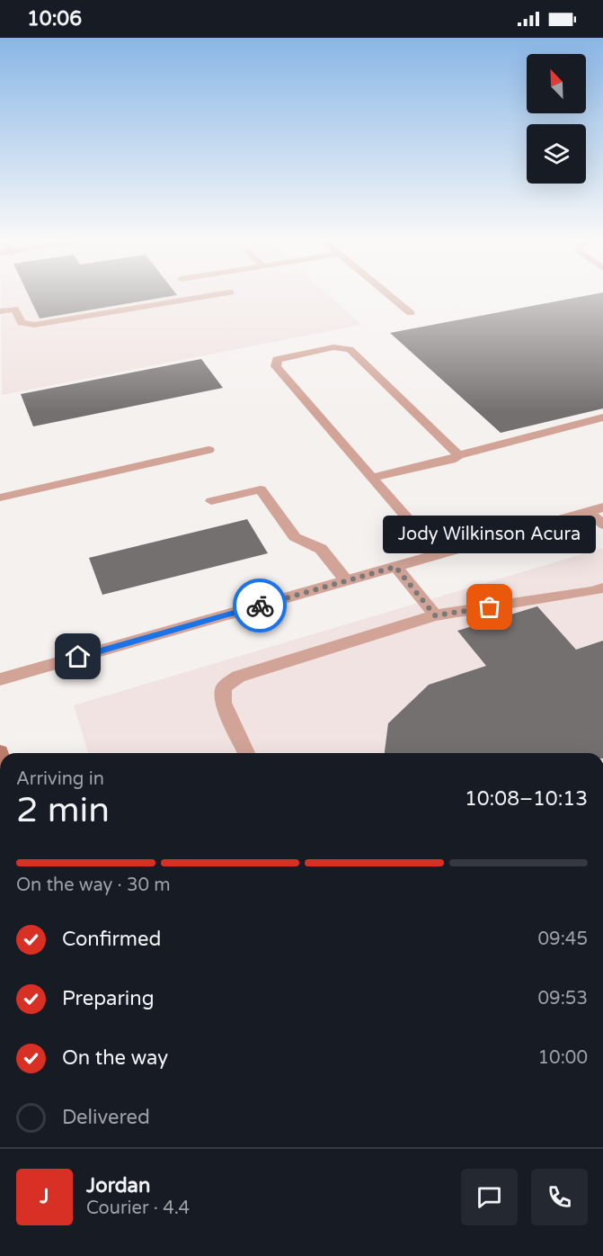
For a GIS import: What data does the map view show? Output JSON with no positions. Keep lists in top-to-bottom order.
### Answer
{
  "places": ["Jody Wilkinson Acura"],
  "north": "top left",
  "page": {
    "status": "10:06",
    "bubble": "Jody Wilkinson Acura",
    "heading": ["2 min", "Arriving in", "10:08–10:13"],
    "panel": ["Jordan", "Courier · 4.4"],
    "bar": "On the way · 30 m",
    "list": [
      ["Confirmed", "09:45"],
      ["Preparing", "09:53"],
      ["On the way", "10:00"],
      "Delivered"
    ],
    "round": "J"
  }
}
